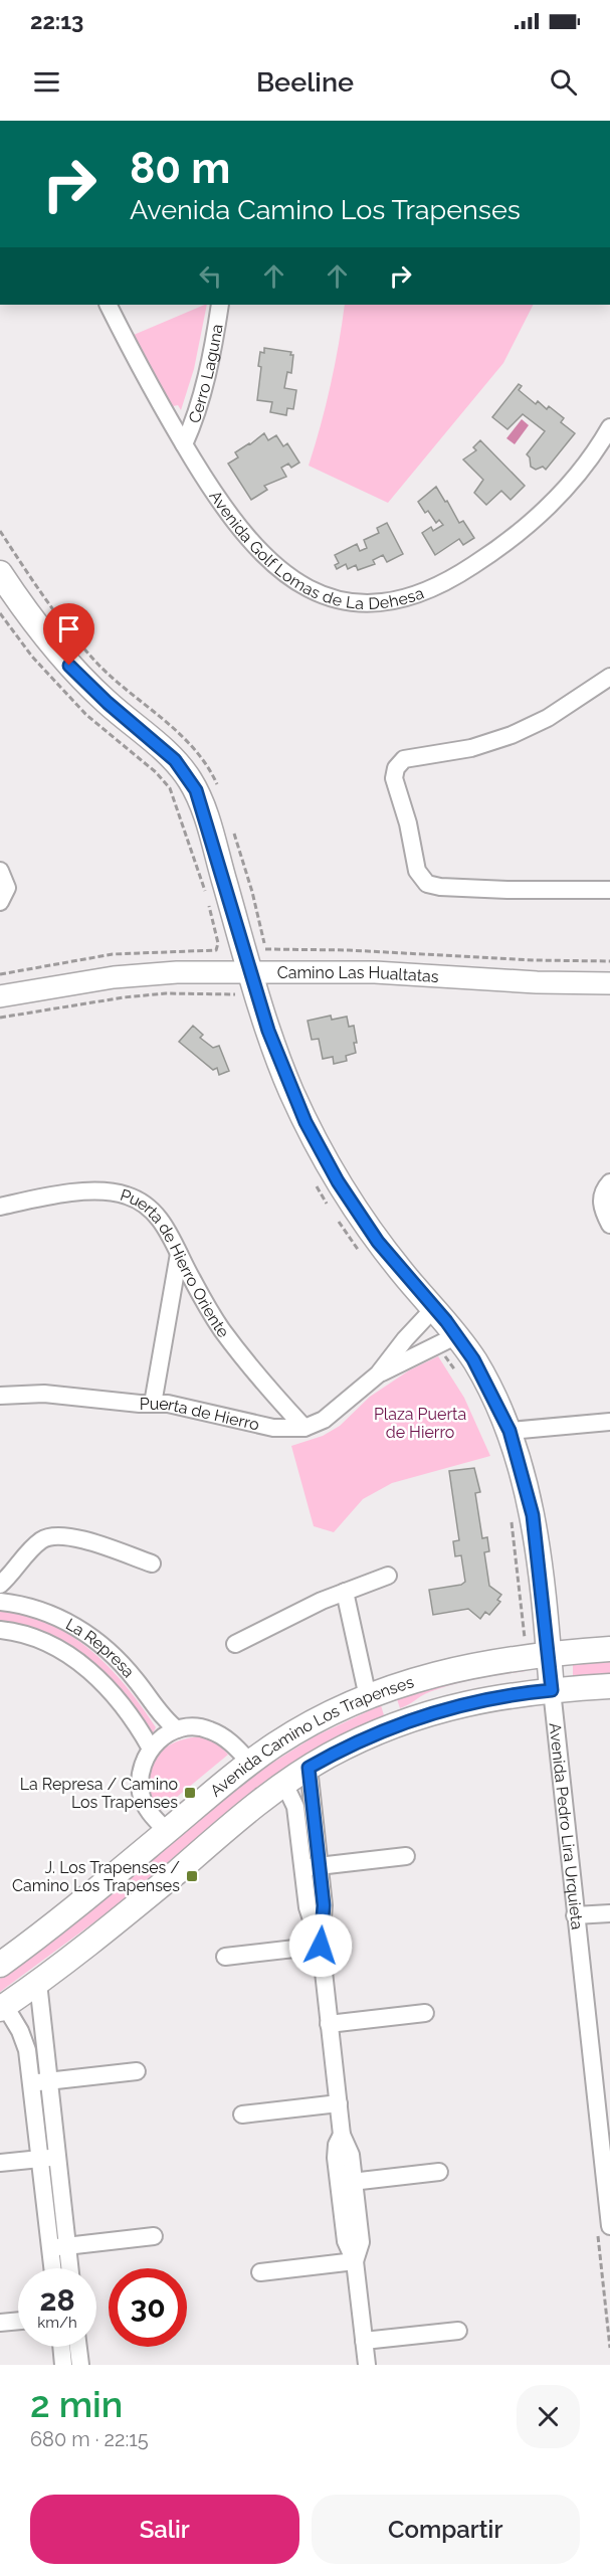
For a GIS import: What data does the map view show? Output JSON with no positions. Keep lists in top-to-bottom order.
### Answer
{
  "streets": {
    "main road": ["Avenida Camino Los Trapenses", "Avenida Pedro Lira Urquieta"],
    "street": [
      "Cerro Laguna",
      "Avenida Golf Lomas de La Dehesa",
      "Camino Las Hualtatas",
      "Puerta de Hierro Oriente",
      "Puerta de Hierro",
      "La Represa"
    ]
  },
  "crossings": [
    ["Cerro Laguna", "Avenida Golf Lomas de La Dehesa"],
    ["Camino Las Hualtatas", "Avenida Pedro Lira Urquieta"],
    ["Puerta de Hierro Oriente", "Puerta de Hierro"],
    ["Puerta de Hierro", "Avenida Pedro Lira Urquieta"],
    ["Avenida Camino Los Trapenses", "Avenida Pedro Lira Urquieta"]
  ],
  "parks": ["Plaza Puerta de Hierro"],
  "places": {
    "transit": ["La Represa / Camino Los Trapenses", "J. Los Trapenses / Camino Los Trapenses"]
  },
  "page": {
    "status": "22:13",
    "header": "Beeline",
    "turn": ["80 m", "Avenida Camino Los Trapenses"],
    "speed": "28 km/h",
    "limit": "30",
    "heading": ["2 min", "680 m · 22:15"],
    "buttons": ["Salir", "Compartir"]
  }
}
